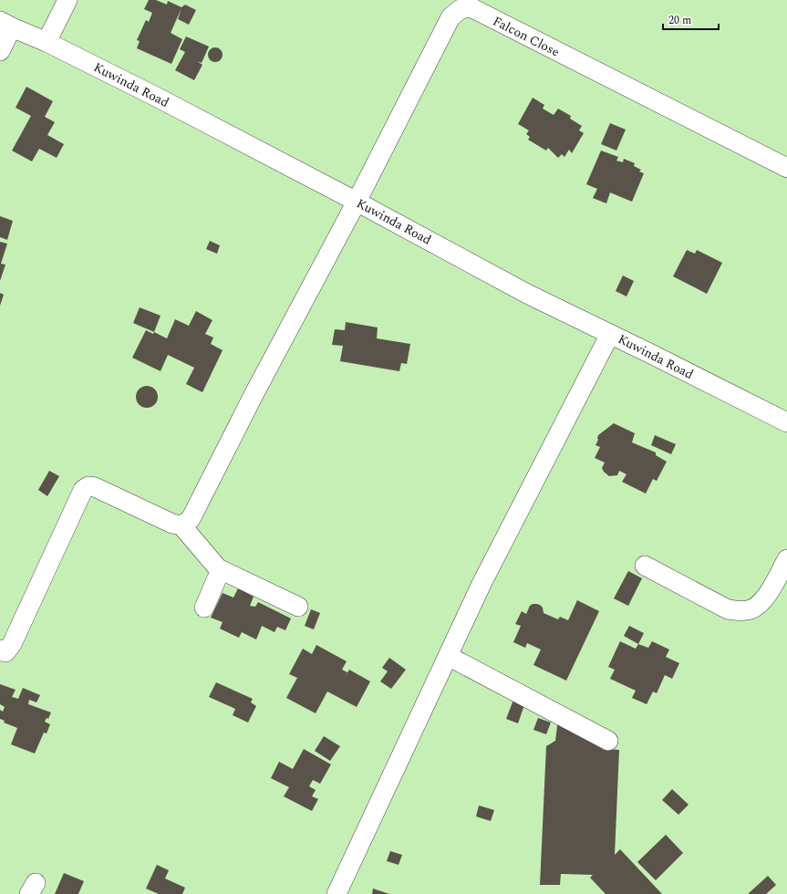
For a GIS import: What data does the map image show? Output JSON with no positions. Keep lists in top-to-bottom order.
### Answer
{
  "streets": {
    "street": ["Falcon Close", "Kuwinda Road"]
  },
  "crossings": [
    ["Falcon Close", "Kuwinda Road"]
  ],
  "scale_bar": "20 m"
}
